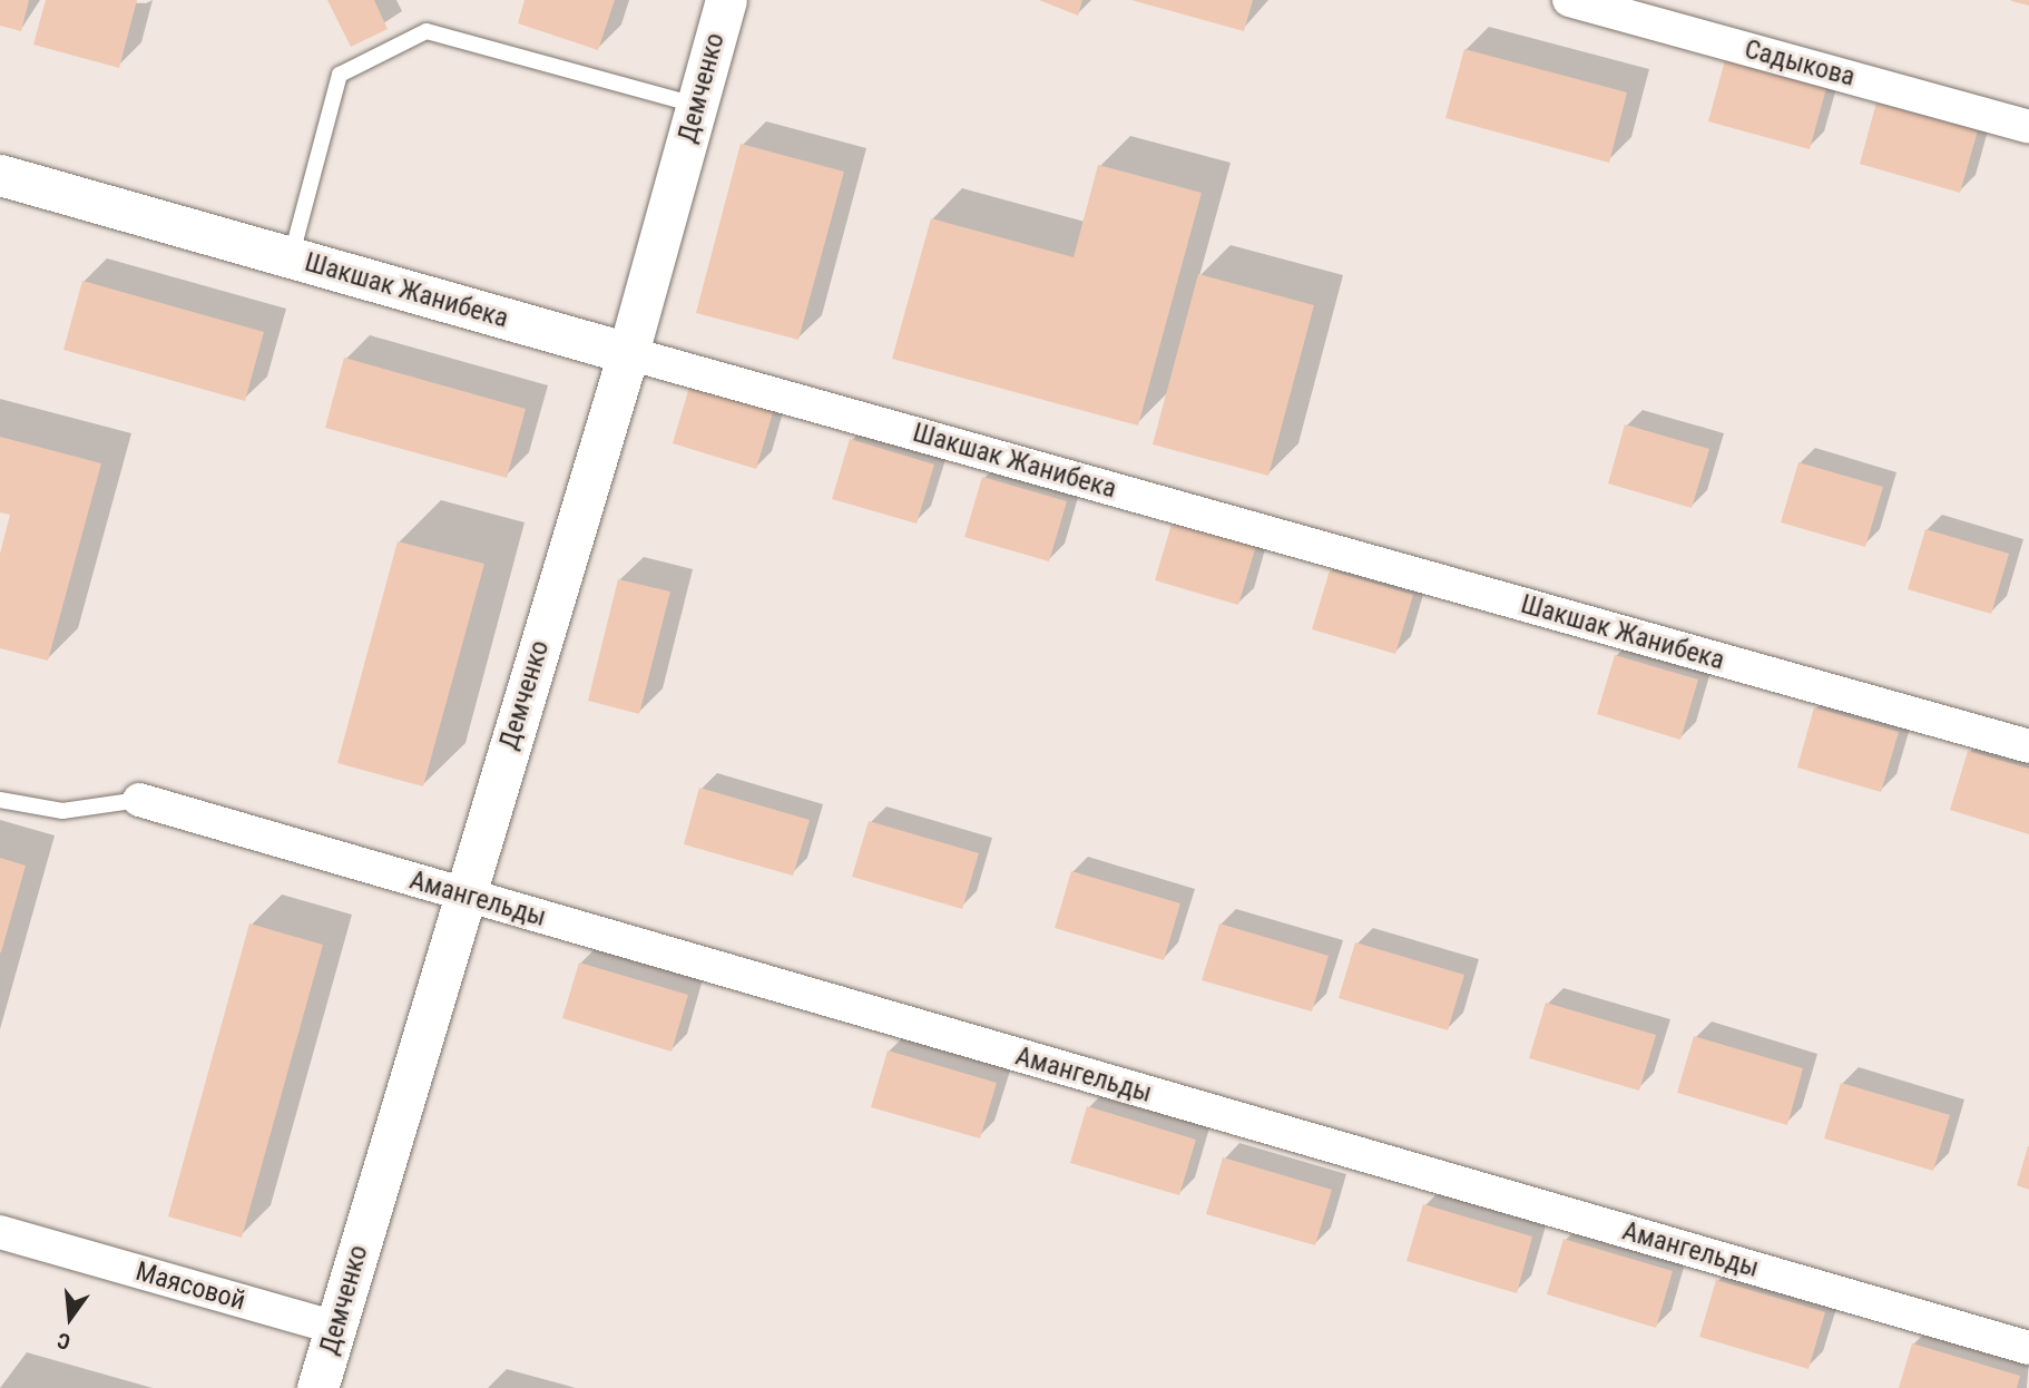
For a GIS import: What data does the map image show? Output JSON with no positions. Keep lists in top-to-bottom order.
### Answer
{
  "streets": {
    "street": [
      "Садыкова",
      "Демченко",
      "Шакшак Жанибека",
      "Амангельды",
      "Маясовой"
    ]
  },
  "crossings": [
    ["Демченко", "Шакшак Жанибека"],
    ["Демченко", "Амангельды"],
    ["Демченко", "Маясовой"]
  ],
  "north": "bottom"
}
